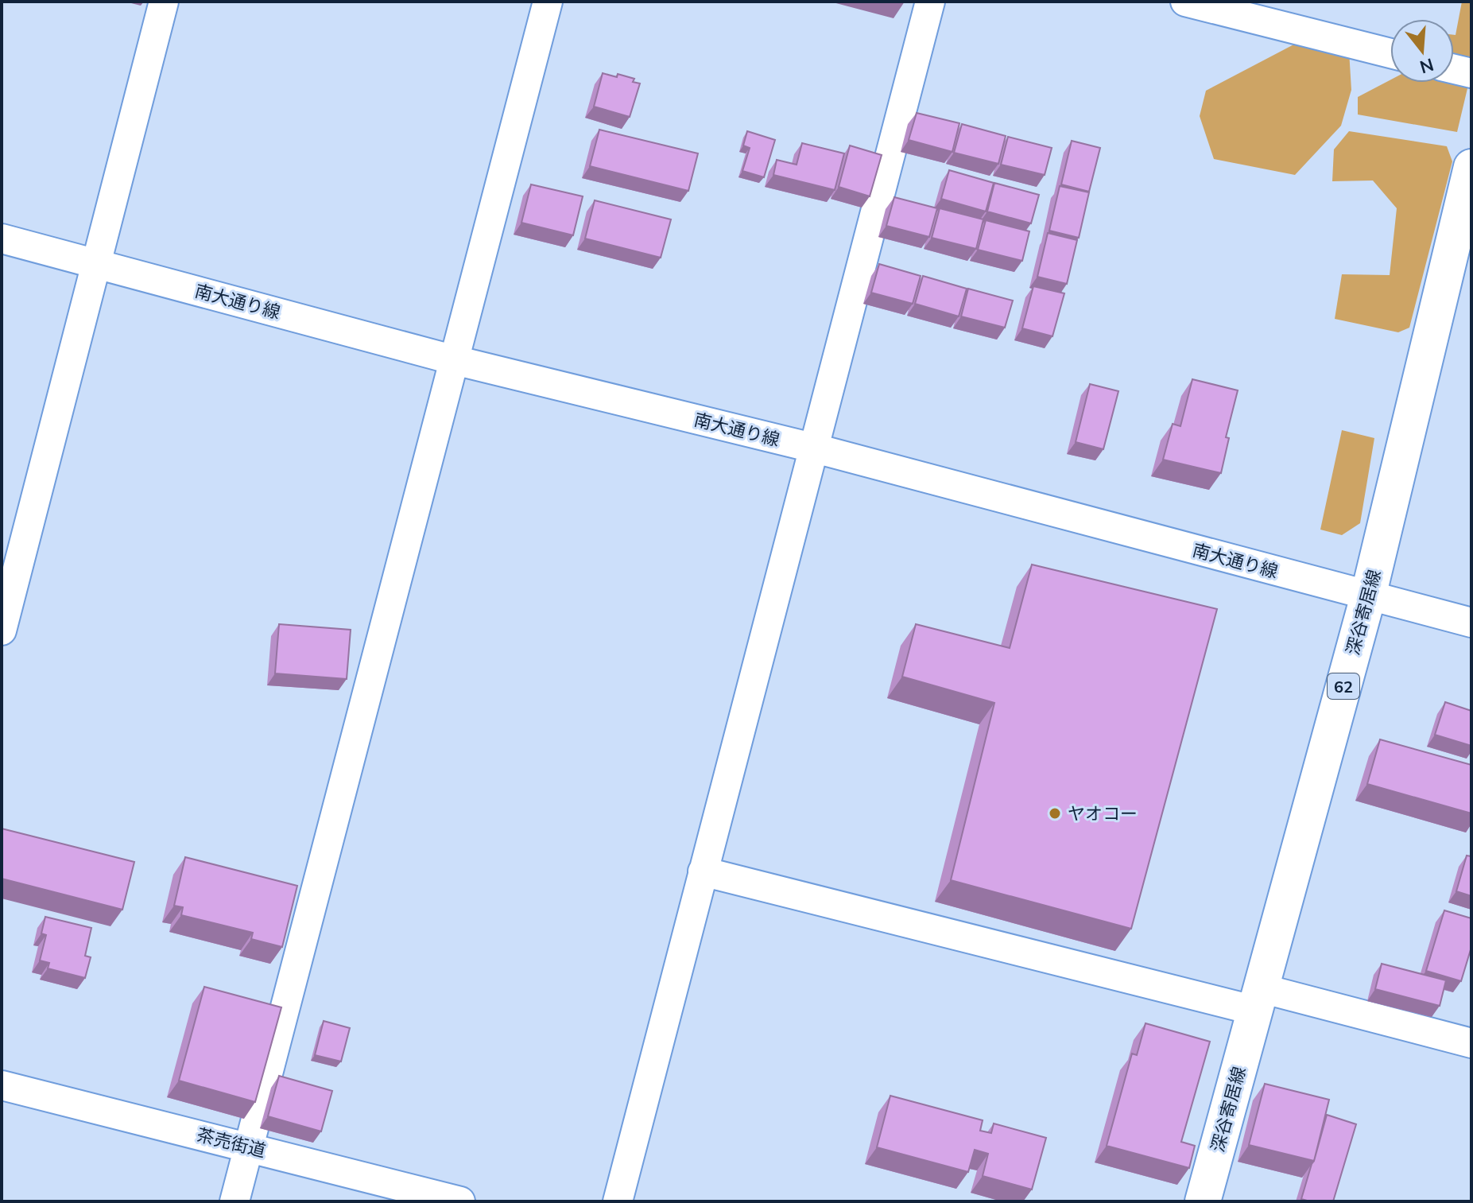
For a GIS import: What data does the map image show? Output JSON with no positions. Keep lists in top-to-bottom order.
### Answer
{
  "streets": {
    "main road": ["深谷寄居線", "62"],
    "street": ["南大通り線", "茶売街道"]
  },
  "crossings": [
    ["南大通り線", "深谷寄居線"]
  ],
  "places": ["ヤオコー"],
  "north": "bottom"
}
